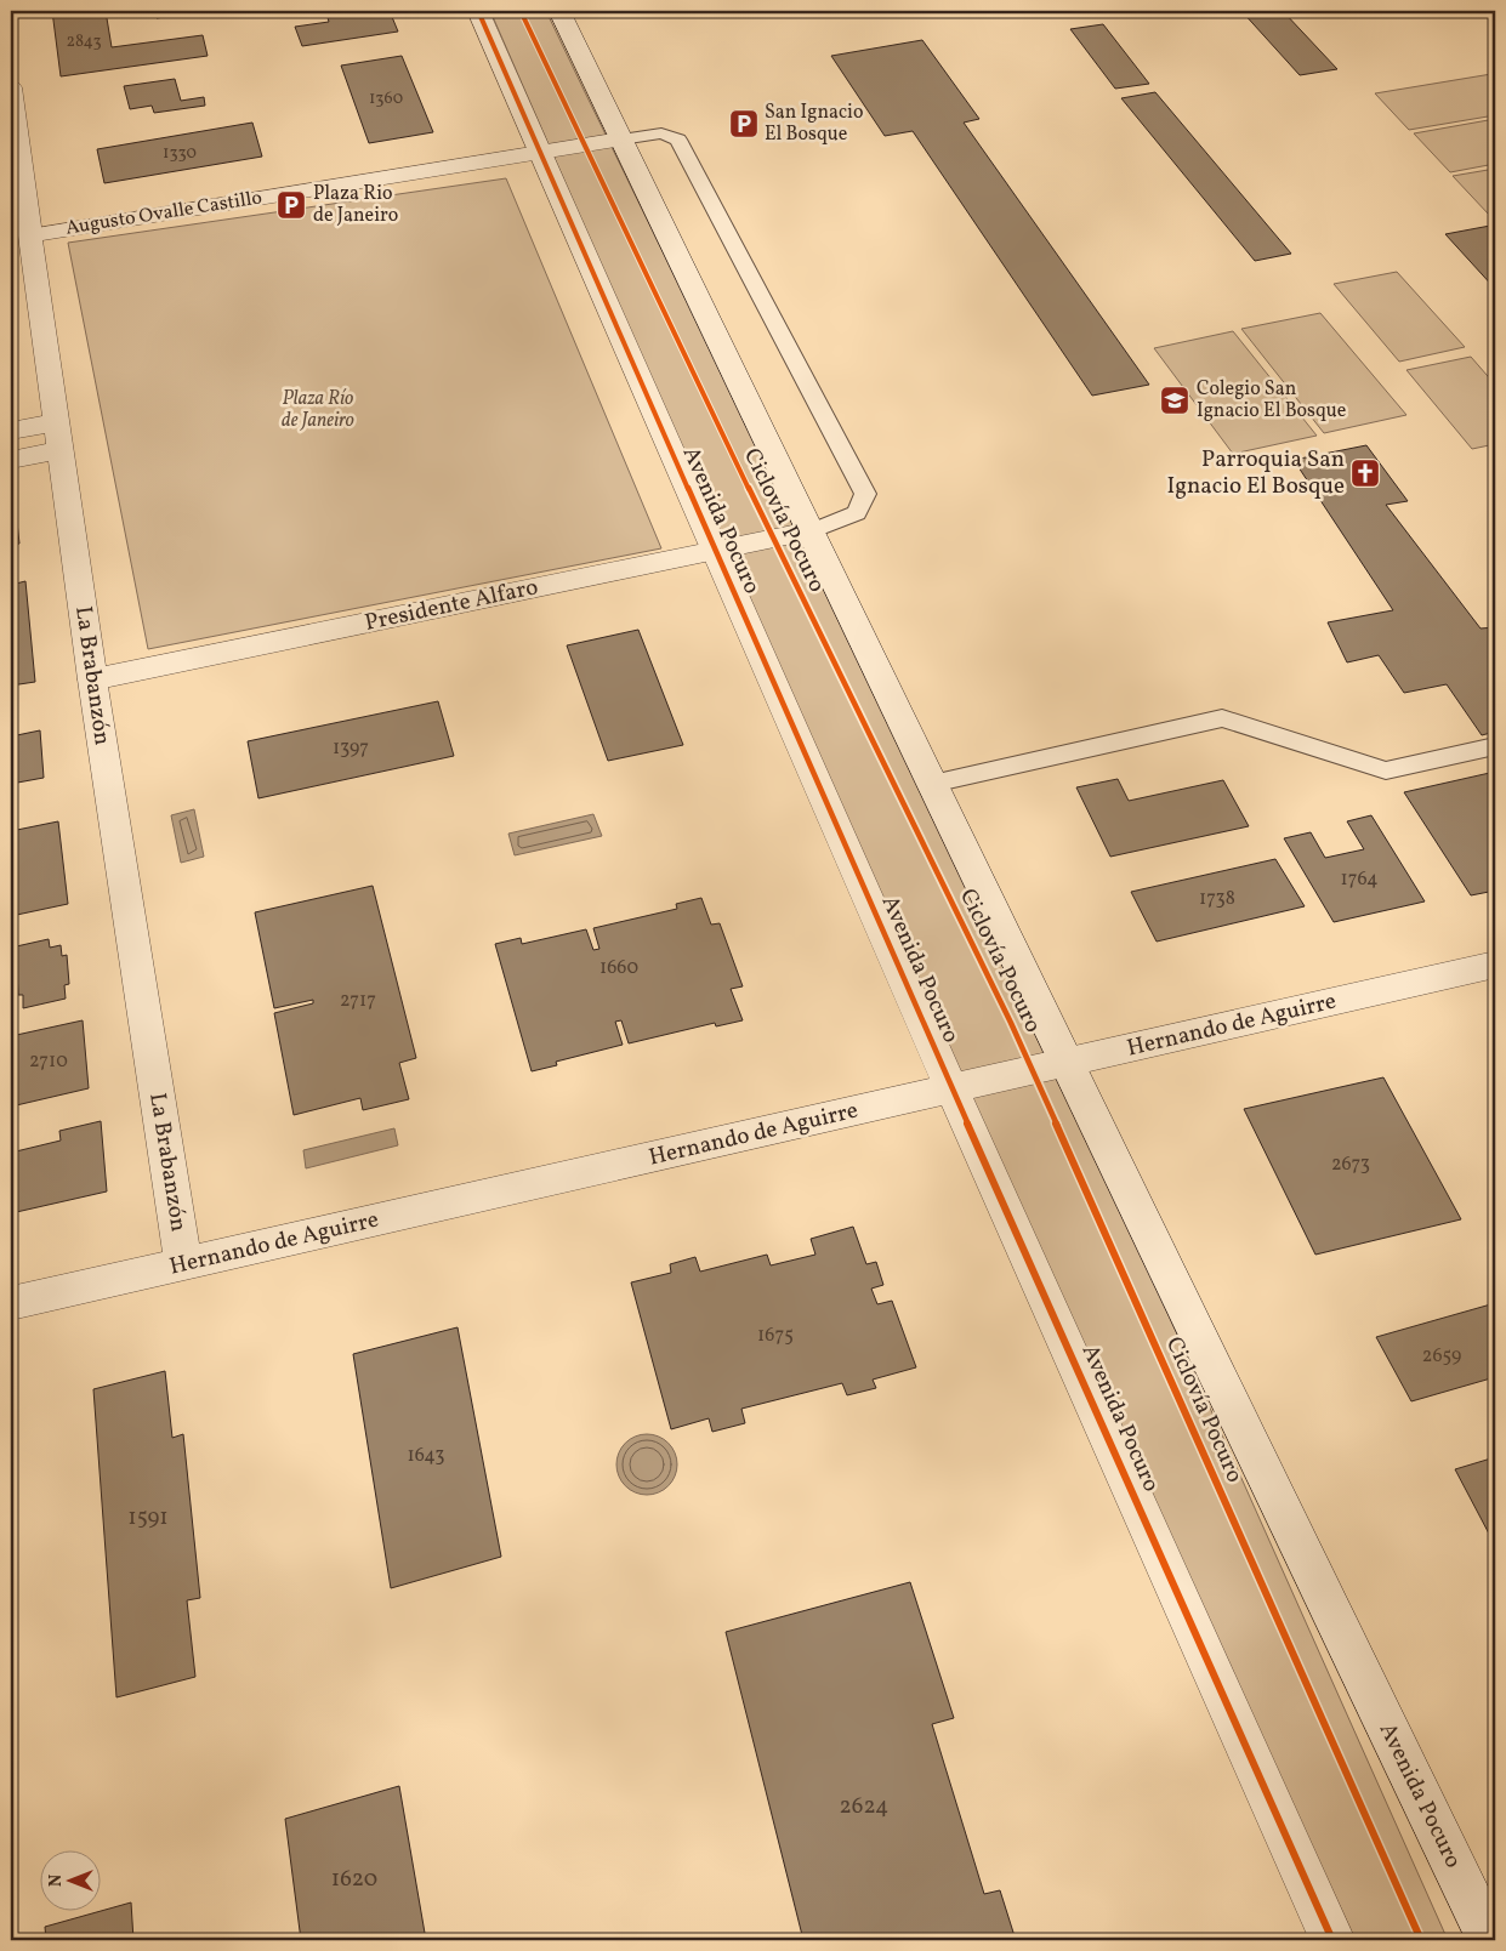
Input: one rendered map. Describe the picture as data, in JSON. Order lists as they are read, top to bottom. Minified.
{"streets":{"street":["Augusto Ovalle Castillo","Avenida Pocuro","Presidente Alfaro","La Brabanzón","Hernando de Aguirre"],"cycle path":["Ciclovía Pocuro"]},"crossings":[["Augusto Ovalle Castillo","Avenida Pocuro"],["Augusto Ovalle Castillo","La Brabanzón"],["Avenida Pocuro","Presidente Alfaro"],["Avenida Pocuro","Hernando de Aguirre"],["Presidente Alfaro","La Brabanzón"],["La Brabanzón","Hernando de Aguirre"]],"parks":["Plaza Río de Janeiro"],"places":{"parking":["San Ignacio El Bosque","Plaza Rio de Janeiro"],"school or university":["Colegio San Ignacio El Bosque"],"church":["Parroquia San Ignacio El Bosque"]},"house_numbers":["2843","1360","1330","1397","1764","1738","1660","2717","2710","2673","1675","2659","1643","1591","2624","1620"],"north":"left"}
